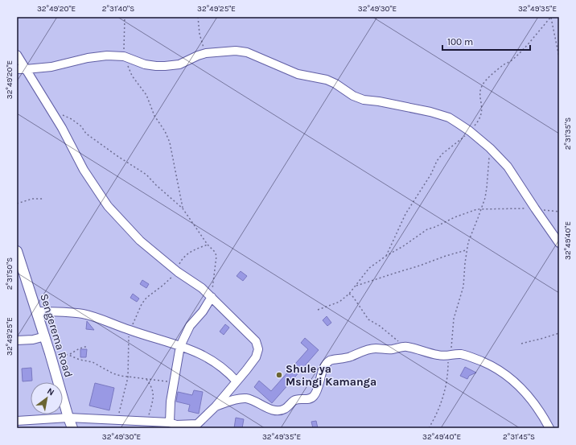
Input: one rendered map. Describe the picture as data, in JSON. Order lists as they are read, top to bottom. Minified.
{"streets":{"main road":["Sengerema Road"]},"places":["Shule ya Msingi Kamanga"],"scale_bar":"100 m","north":"top right","coordinates":["32°49'20\"E","2°31'40\"S","32°49'25\"E","32°49'30\"E","32°49'35\"E","2°31'35\"S","32°49'40\"E","2°31'50\"S","2°31'45\"S"]}
